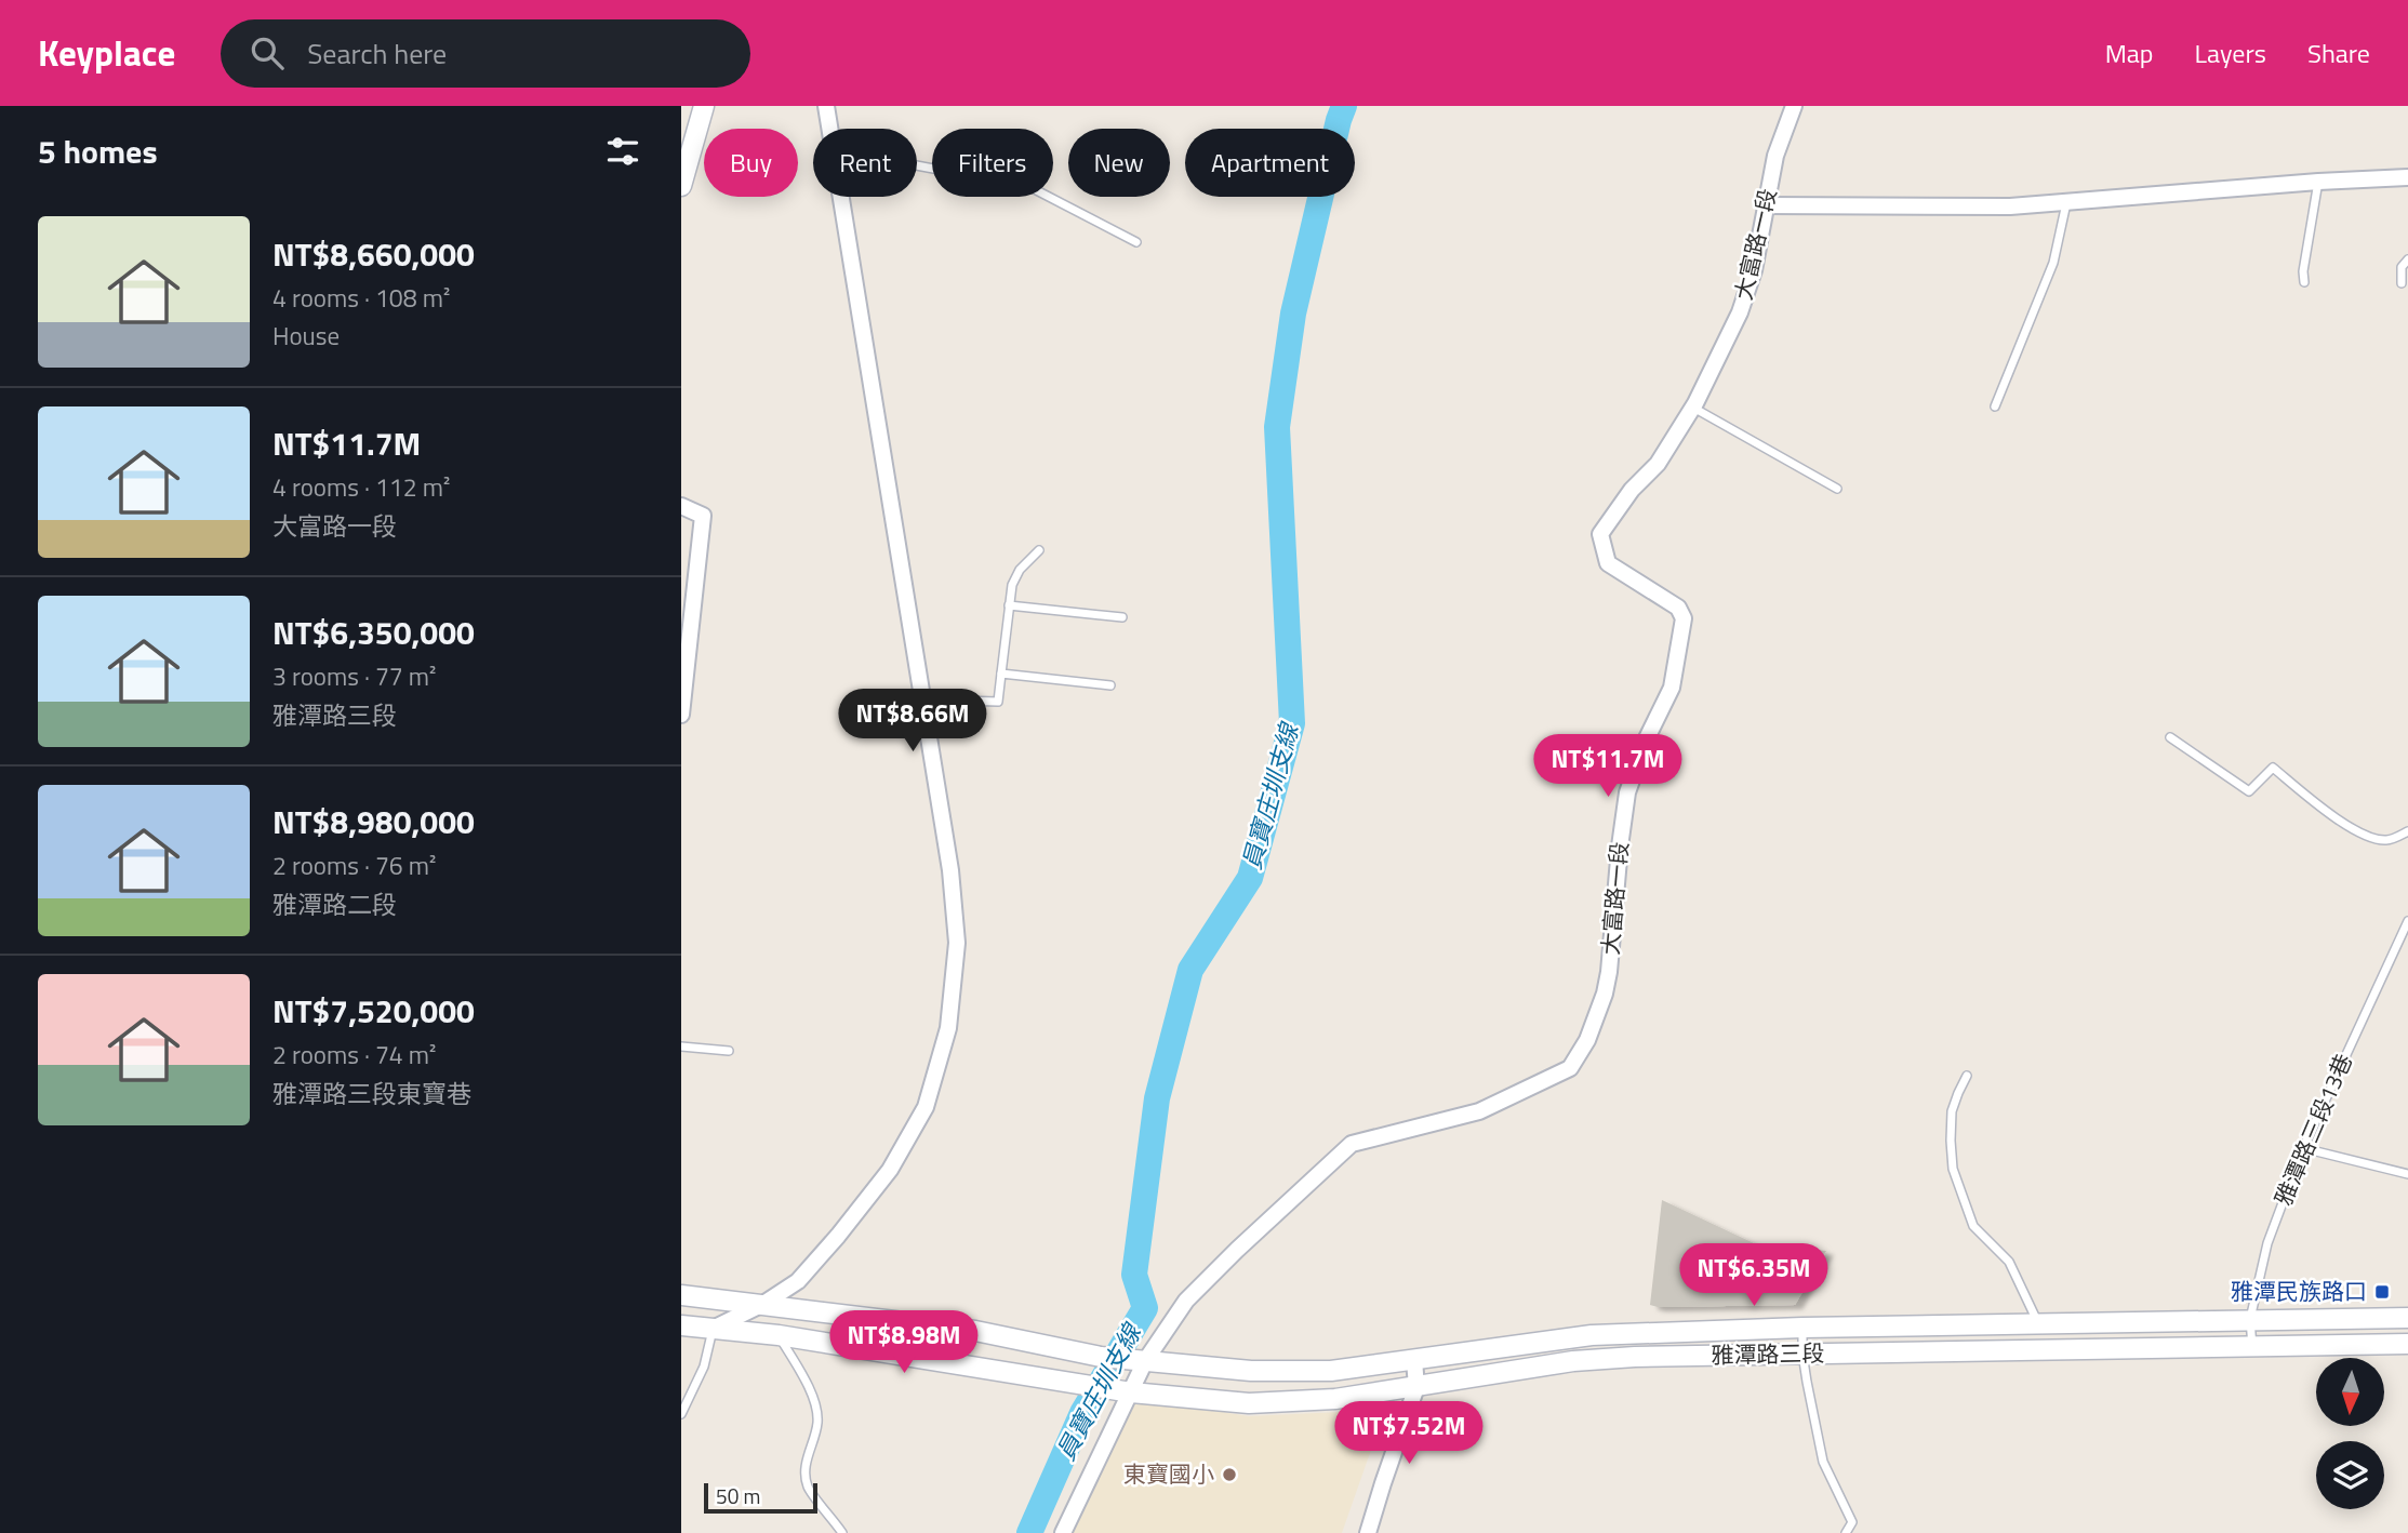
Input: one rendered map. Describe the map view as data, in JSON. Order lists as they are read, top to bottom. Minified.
{"streets":{"street":["大富路一段","雅潭路三段"],"lane":["雅潭路三段13巷"]},"crossings":[["大富路一段","雅潭路三段"],["雅潭路三段13巷","雅潭路三段"]],"water":["員寶庄圳支線"],"places":{"transit":["雅潭民族路口"],"other":["東寶國小"]},"scale_bar":"50 m","north":"bottom","page":{"header":"Keyplace","search":"Search here","nav":["Map","Layers","Share"],"heading":"5 homes","chip":["Buy","Rent","Filters","New","Apartment"],"list":[{"name":"NT$8,660,000","note":"4 rooms · 108 m² · House"},{"name":"NT$11.7M","note":"4 rooms · 112 m² · 大富路一段"},{"name":"NT$6,350,000","note":"3 rooms · 77 m² · 雅潭路三段"},{"name":"NT$8,980,000","note":"2 rooms · 76 m² · 雅潭路二段"},{"name":"NT$7,520,000","note":"2 rooms · 74 m² · 雅潭路三段東寶巷"}],"price":["NT$8.66M","NT$11.7M","NT$6.35M","NT$8.98M","NT$7.52M"],"scale":"50 m"}}
